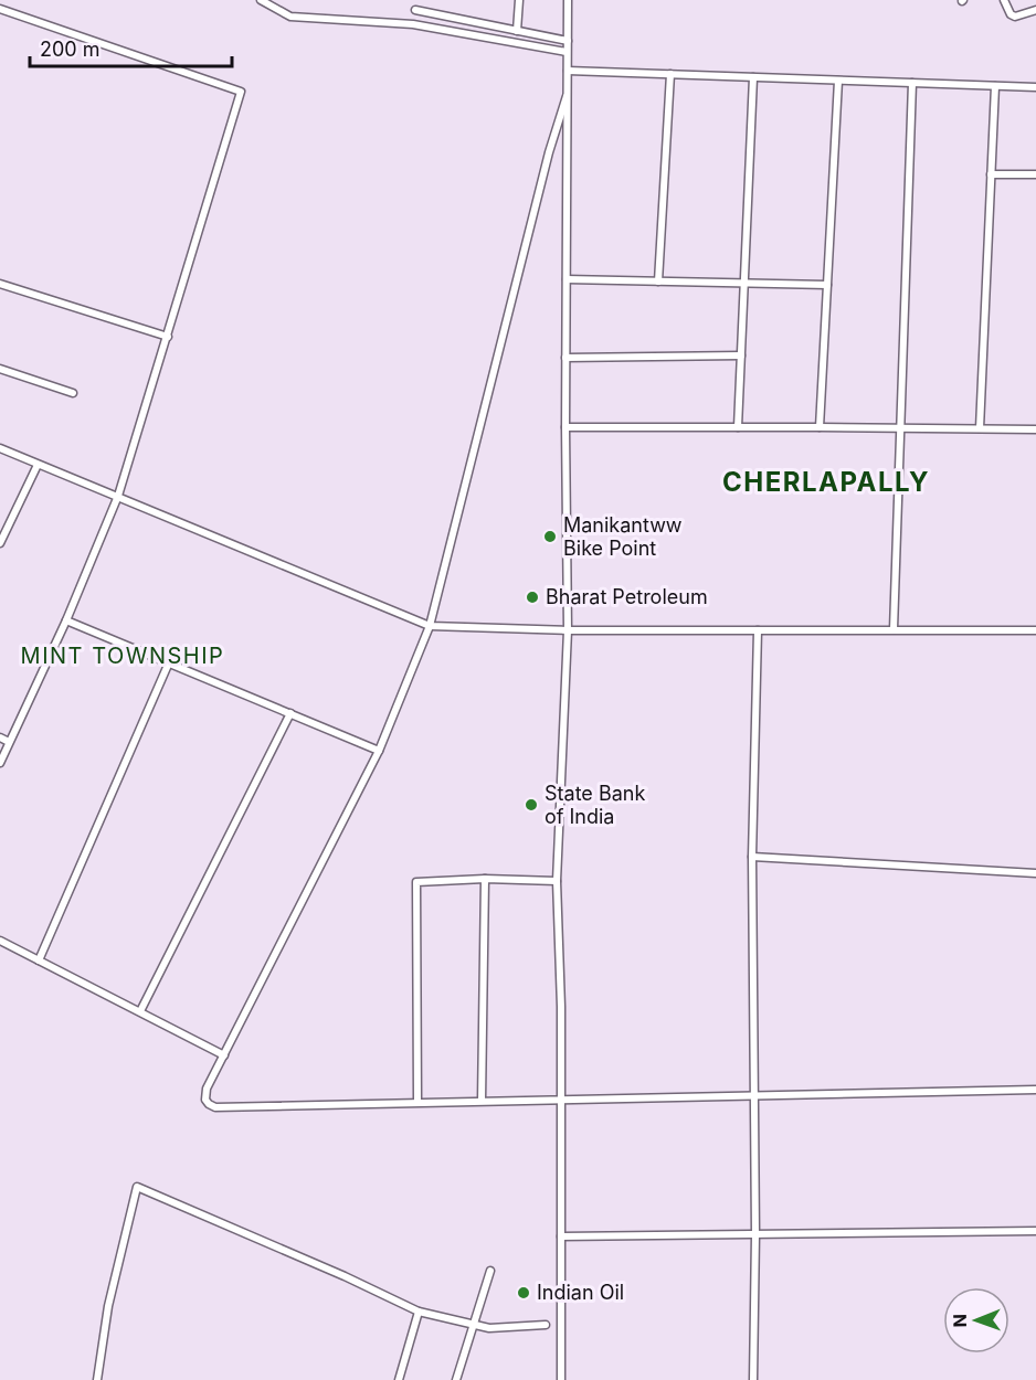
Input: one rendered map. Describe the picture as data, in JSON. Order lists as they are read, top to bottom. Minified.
{"districts":["CHERLAPALLY","MINT TOWNSHIP"],"places":["Manikantww Bike Point","Bharat Petroleum","State Bank of India","Indian Oil"],"scale_bar":"200 m","north":"left"}
